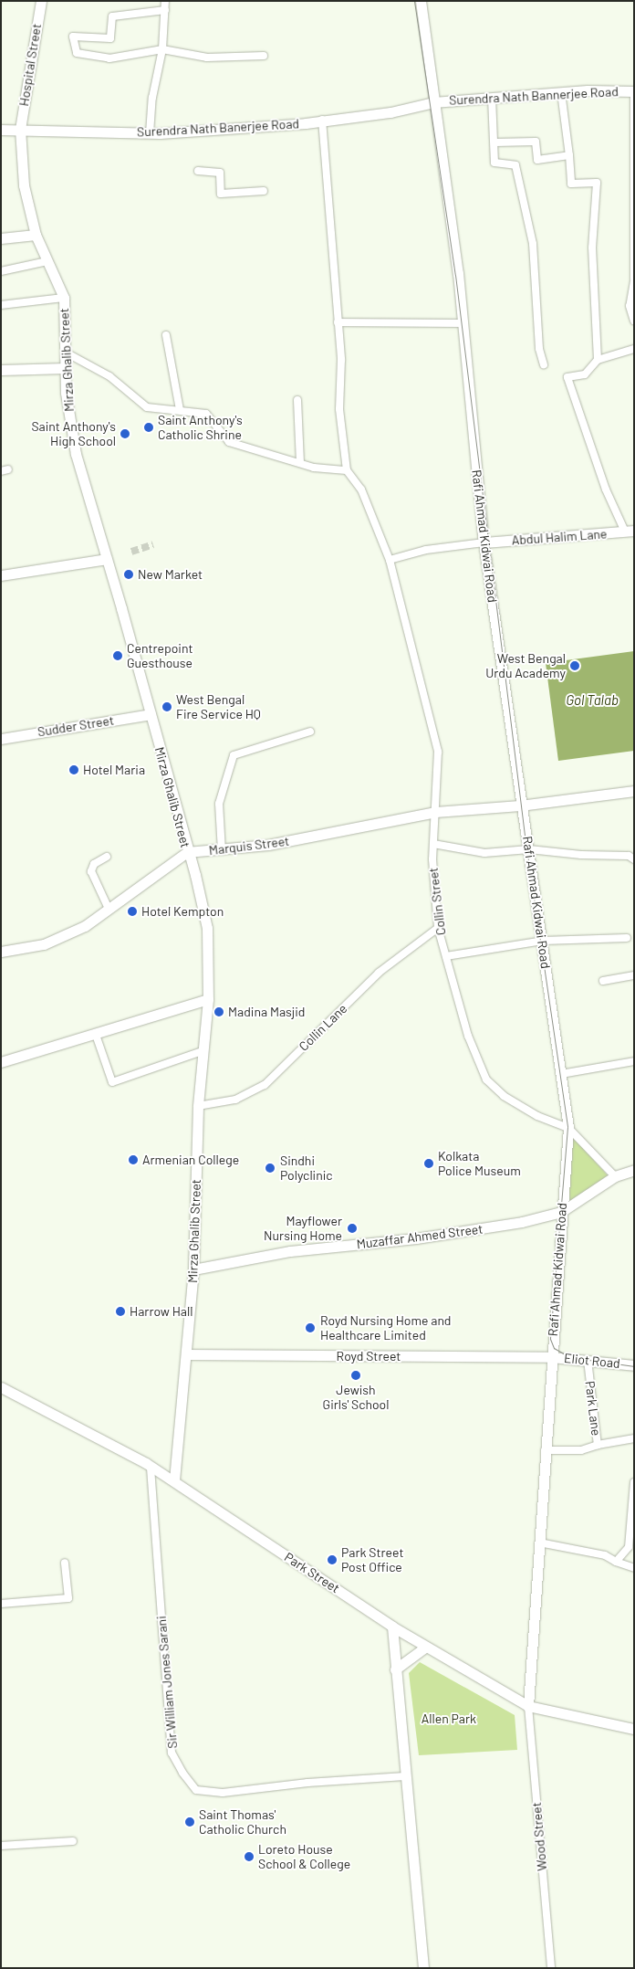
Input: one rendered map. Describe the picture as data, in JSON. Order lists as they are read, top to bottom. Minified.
{"streets":{"main road":["Hospital Street","Surendra Nath Bannerjee Road","Surendra Nath Banerjee Road","Mirza Ghalib Street","Rafi Ahmad Kidwai Road","Abdul Halim Lane","Sudder Street","Marquis Street","Muzaffar Ahmed Street","Royd Street","Eliot Road","Park Street"],"street":["Collin Street","Collin Lane","Park Lane","Sir William Jones Sarani","Wood Street"]},"crossings":[["Hospital Street","Surendra Nath Banerjee Road"],["Hospital Street","Mirza Ghalib Street"],["Surendra Nath Bannerjee Road","Surendra Nath Banerjee Road"],["Surendra Nath Bannerjee Road","Rafi Ahmad Kidwai Road"],["Surendra Nath Banerjee Road","Mirza Ghalib Street"],["Surendra Nath Banerjee Road","Rafi Ahmad Kidwai Road"],["Mirza Ghalib Street","Sudder Street"],["Mirza Ghalib Street","Marquis Street"],["Mirza Ghalib Street","Collin Lane"],["Mirza Ghalib Street","Muzaffar Ahmed Street"],["Mirza Ghalib Street","Royd Street"],["Mirza Ghalib Street","Park Street"],["Rafi Ahmad Kidwai Road","Abdul Halim Lane"],["Rafi Ahmad Kidwai Road","Marquis Street"],["Rafi Ahmad Kidwai Road","Collin Street"],["Rafi Ahmad Kidwai Road","Muzaffar Ahmed Street"],["Rafi Ahmad Kidwai Road","Royd Street"],["Rafi Ahmad Kidwai Road","Eliot Road"],["Rafi Ahmad Kidwai Road","Park Street"],["Rafi Ahmad Kidwai Road","Wood Street"],["Marquis Street","Collin Street"],["Collin Street","Collin Lane"],["Collin Street","Muzaffar Ahmed Street"],["Royd Street","Eliot Road"],["Eliot Road","Park Lane"],["Park Street","Sir William Jones Sarani"],["Park Street","Wood Street"]],"water":["Gol Talab"],"parks":["Allen Park"],"places":["Saint Anthony's Catholic Shrine","Saint Anthony's High School","New Market","Centrepoint Guesthouse","West Bengal Urdu Academy","West Bengal Fire Service HQ","Hotel Maria","Hotel Kempton","Madina Masjid","Armenian College","Kolkata Police Museum","Sindhi Polyclinic","Mayflower Nursing Home","Harrow Hall","Royd Nursing Home and Healthcare Limited","Jewish Girls' School","Park Street Post Office","Saint Thomas' Catholic Church","Loreto House School & College"]}
